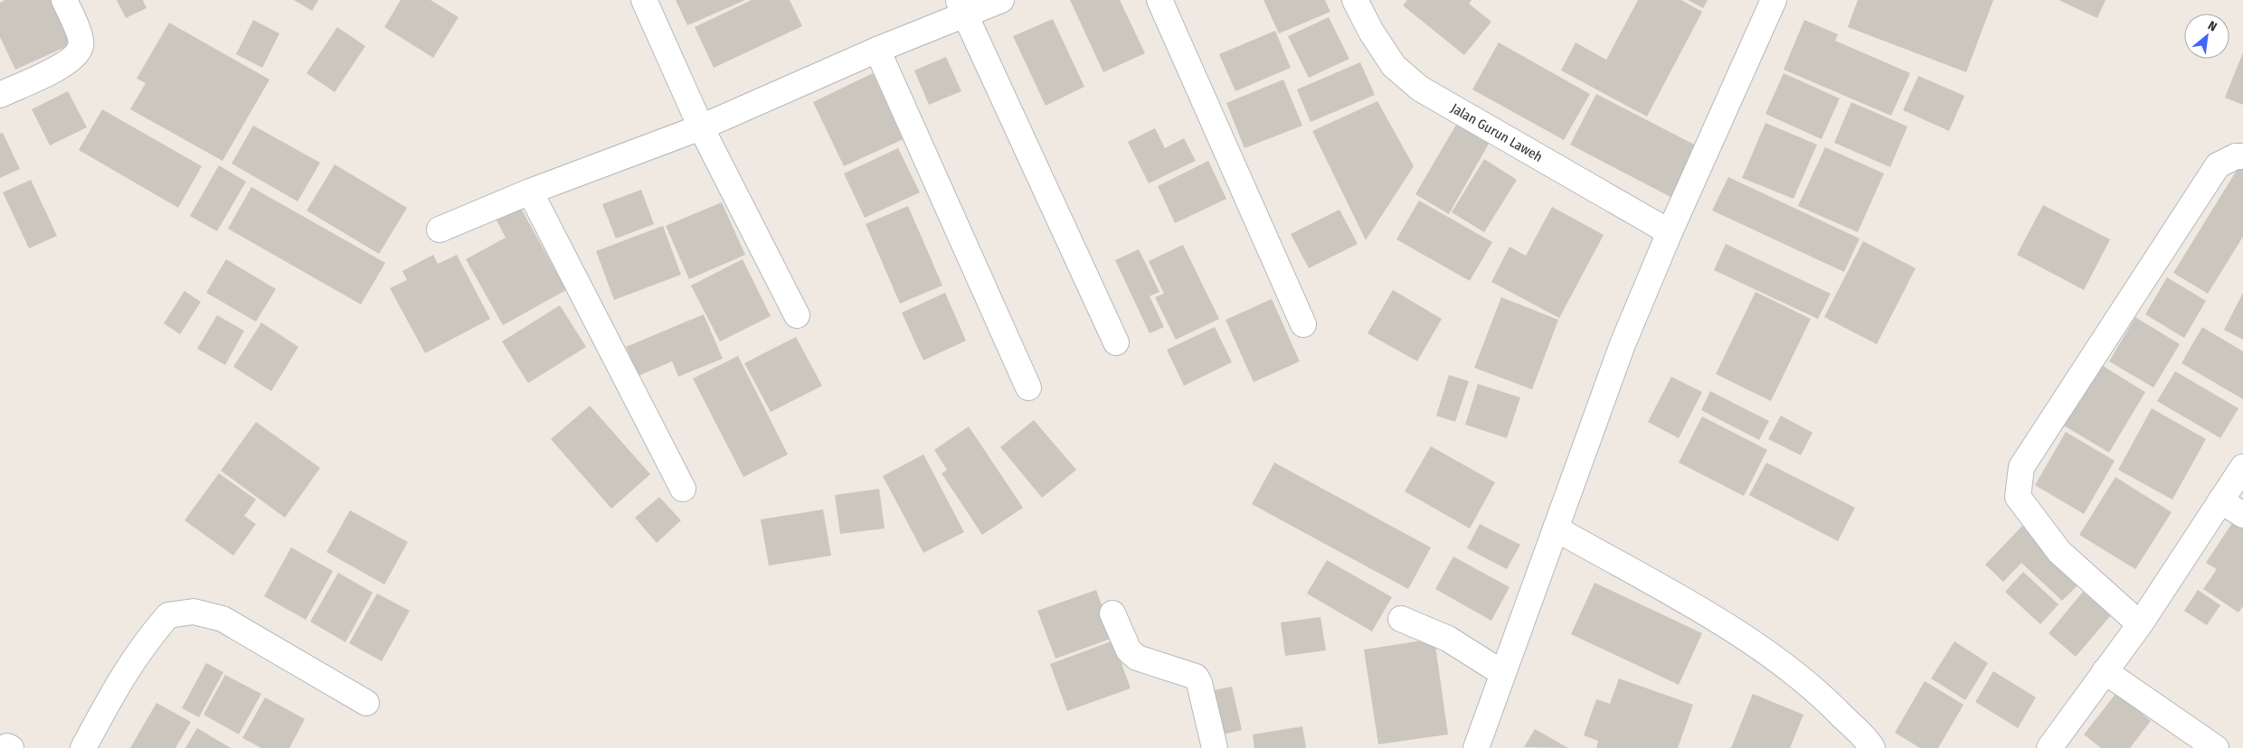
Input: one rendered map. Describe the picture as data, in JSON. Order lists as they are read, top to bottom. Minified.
{"streets":{"street":["Jalan Gurun Laweh"]},"north":"top right"}
